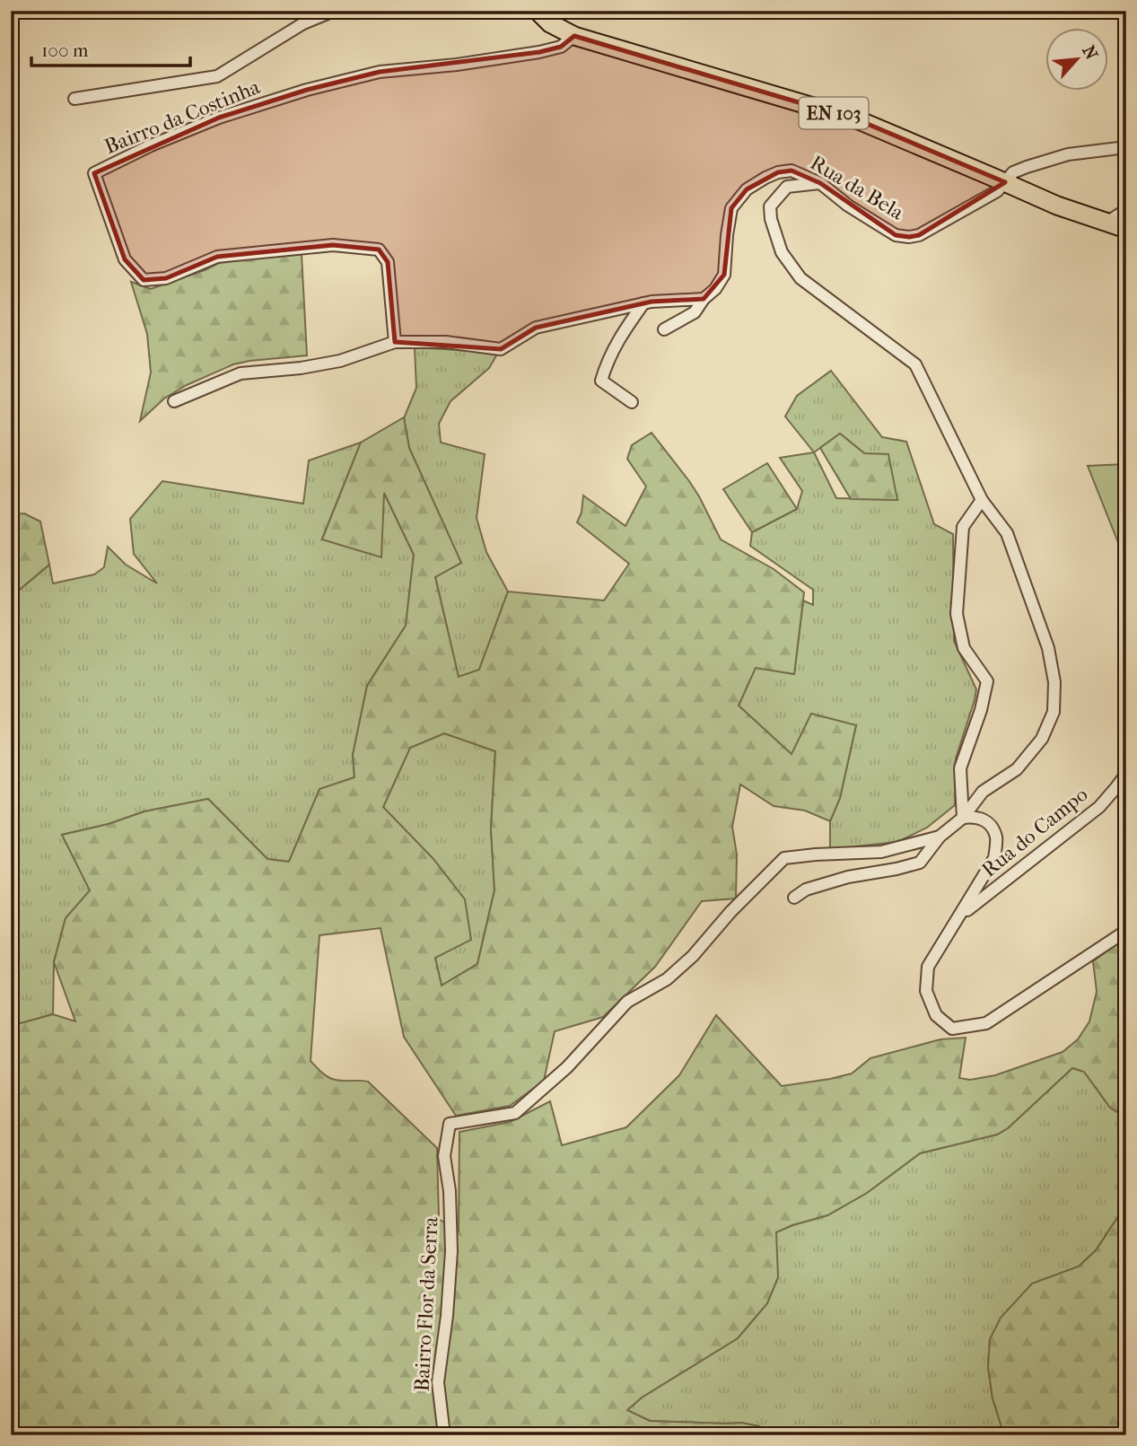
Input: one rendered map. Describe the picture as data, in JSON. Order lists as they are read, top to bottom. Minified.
{"streets":{"main road":["EN 103"],"street":["Bairro da Costinha","Rua da Bela","Rua do Campo","Bairro Flor da Serra"]},"crossings":[["EN 103","Bairro da Costinha"],["EN 103","Rua da Bela"],["Rua da Bela","Bairro Flor da Serra"]],"scale_bar":"100 m","north":"top right"}
